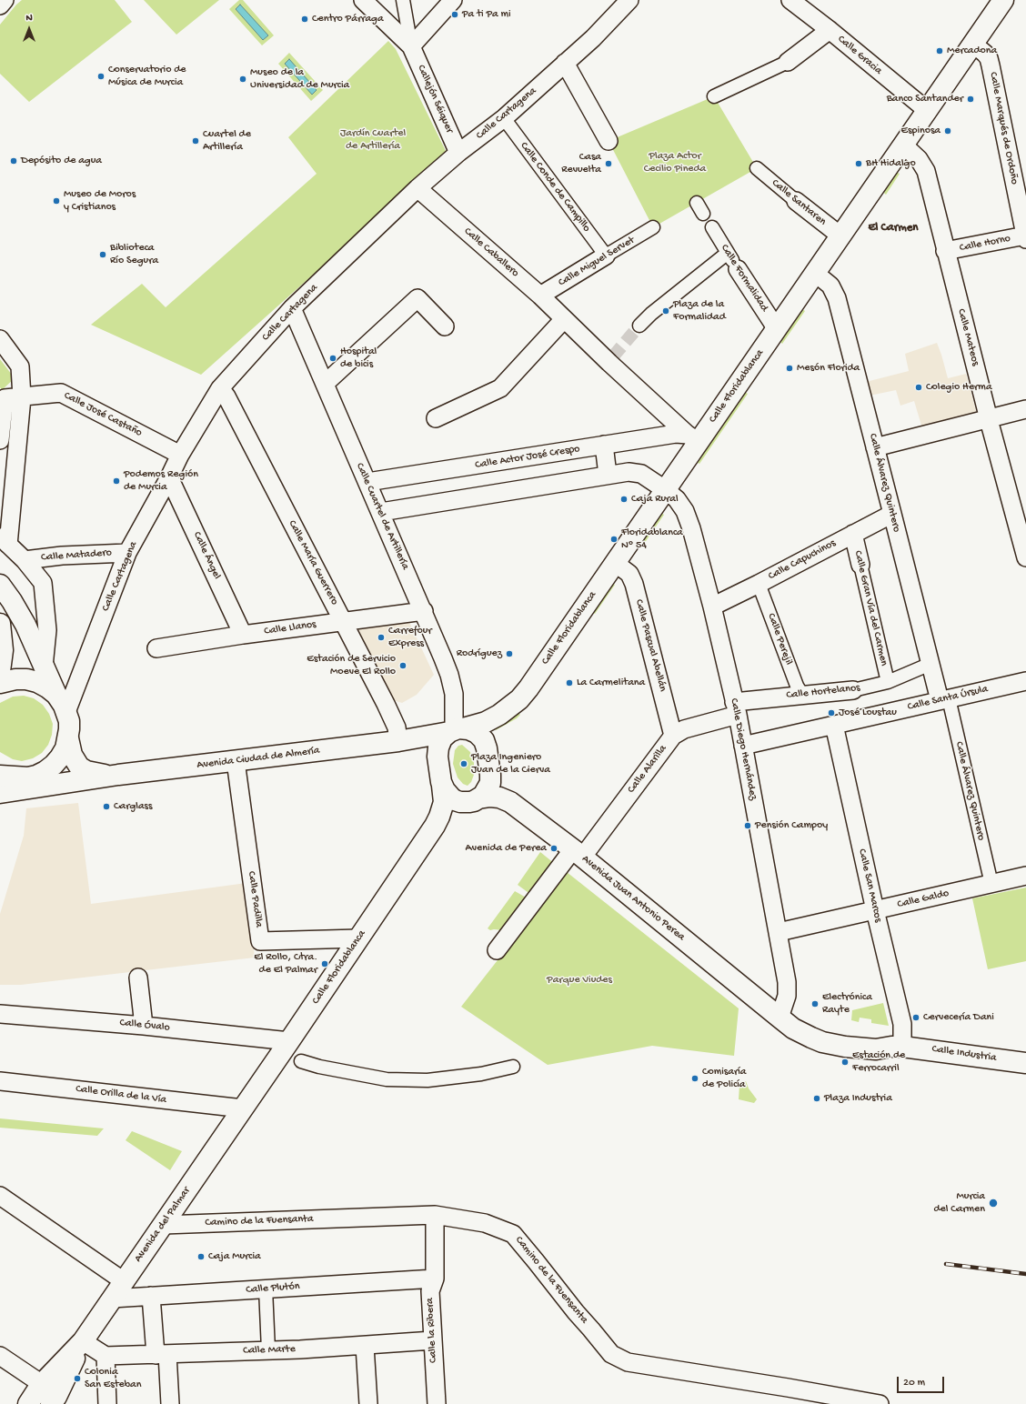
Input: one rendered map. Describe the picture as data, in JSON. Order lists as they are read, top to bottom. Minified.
{"streets":{"main road":["Calle Floridablanca","Avenida Ciudad de Almería","Avenida Juan Antonio Perea","Calle Industria","Avenida del Palmar"],"street":["Calle Gracia","Callejón Séiquer","Calle Cartagena","Calle Marqués de Ordoño","Calle Conde de Campillo","Calle Santaren","Calle Horno","Calle Caballero","Calle Miguel Servet","Calle Formalidad","Calle Mateos","Calle José Castaño","Calle Actor José Crespo","Calle Álvarez Quintero","Calle Cuartel de Artillería","Calle Matadero","Calle Ángel","Calle Capuchinos","Calle María Guerrero","Calle Gran Vía del Carmen","Calle Llanos","Calle Perejil","Calle Pascual Abellán","Calle Hortelanos","Calle Santa Úrsula","Calle Diego Hernández","Calle Alarilla","Calle San Marcos","Calle Padilla","Calle Galdo","Calle Óvalo","Calle Orilla de la Vía","Camino de la Fuensanta","Calle Plutón","Calle la Ribera","Calle Marte"]},"crossings":[["Calle Gracia","Calle Floridablanca"],["Callejón Séiquer","Calle Cartagena"],["Calle Cartagena","Calle Conde de Campillo"],["Calle Cartagena","Calle Caballero"],["Calle Cartagena","Calle José Castaño"],["Calle Cartagena","Calle Cuartel de Artillería"],["Calle Cartagena","Calle Matadero"],["Calle Cartagena","Calle Ángel"],["Calle Cartagena","Calle María Guerrero"],["Calle Cartagena","Avenida Ciudad de Almería"],["Calle Marqués de Ordoño","Calle Horno"],["Calle Marqués de Ordoño","Calle Floridablanca"],["Calle Conde de Campillo","Calle Miguel Servet"],["Calle Santaren","Calle Floridablanca"],["Calle Horno","Calle Mateos"],["Calle Caballero","Calle Miguel Servet"],["Calle Caballero","Calle Floridablanca"],["Calle Caballero","Calle Actor José Crespo"],["Calle Formalidad","Calle Floridablanca"],["Calle Mateos","Calle Floridablanca"],["Calle Floridablanca","Calle Actor José Crespo"],["Calle Floridablanca","Calle Álvarez Quintero"],["Calle Floridablanca","Calle Cuartel de Artillería"],["Calle Floridablanca","Calle Pascual Abellán"],["Calle Floridablanca","Calle Diego Hernández"],["Calle Floridablanca","Avenida Ciudad de Almería"],["Calle Floridablanca","Avenida Juan Antonio Perea"],["Calle Floridablanca","Calle Padilla"],["Calle Floridablanca","Calle Óvalo"],["Calle Floridablanca","Calle Orilla de la Vía"],["Calle Floridablanca","Avenida del Palmar"],["Calle Actor José Crespo","Calle Cuartel de Artillería"],["Calle Álvarez Quintero","Calle Capuchinos"],["Calle Álvarez Quintero","Calle Hortelanos"],["Calle Álvarez Quintero","Calle Santa Úrsula"],["Calle Álvarez Quintero","Calle Galdo"],["Calle Cuartel de Artillería","Calle Llanos"],["Calle Cuartel de Artillería","Avenida Ciudad de Almería"],["Calle Cuartel de Artillería","Avenida Juan Antonio Perea"],["Calle Ángel","Calle Llanos"],["Calle Capuchinos","Calle Gran Vía del Carmen"],["Calle Capuchinos","Calle Perejil"],["Calle Capuchinos","Calle Diego Hernández"],["Calle María Guerrero","Calle Llanos"],["Calle María Guerrero","Avenida Ciudad de Almería"],["Calle Gran Vía del Carmen","Calle Hortelanos"],["Calle Perejil","Calle Hortelanos"],["Calle Pascual Abellán","Calle Alarilla"],["Calle Hortelanos","Calle Diego Hernández"],["Calle Hortelanos","Calle Alarilla"],["Calle Santa Úrsula","Calle Diego Hernández"],["Calle Santa Úrsula","Calle San Marcos"],["Calle Diego Hernández","Calle Alarilla"],["Calle Diego Hernández","Avenida Juan Antonio Perea"],["Calle Diego Hernández","Calle Galdo"],["Avenida Ciudad de Almería","Avenida Juan Antonio Perea"],["Avenida Ciudad de Almería","Calle Padilla"],["Calle Alarilla","Avenida Juan Antonio Perea"],["Calle San Marcos","Calle Galdo"],["Calle San Marcos","Calle Industria"],["Calle Orilla de la Vía","Avenida del Palmar"],["Camino de la Fuensanta","Avenida del Palmar"],["Camino de la Fuensanta","Calle la Ribera"],["Avenida del Palmar","Calle Plutón"],["Calle Plutón","Calle la Ribera"],["Calle la Ribera","Calle Marte"]],"districts":["El Carmen"],"parks":["Jardín Cuartel de Artillería","Plaza Actor Cecilio Pineda","Parque Viudes"],"places":["Pa ti Pa mi","Centro Párraga","Mercadona","Conservatorio de Música de Murcia","Museo de la Universidad de Murcia","Banco Santander","Espinosa","Cuartel de Artillería","Depósito de agua","Casa Revuelta","BH Hidalgo","Museo de Moros y Cristianos","Biblioteca Río Segura","Plaza de la Formalidad","Hospital de bicis","Mesón Florida","Colegio Herma","Podemos Región de Murcia","Caja Rural","Floridablanca Nº 54","Carrefour Express","Rodríguez","Estación de Servicio Moeve El Rollo","La Carmelitana","José Loustau","Plaza Ingeniero Juan de la Cierva","Carglass","Pensión Campoy","Avenida de Perea","El Rollo, Ctra. de El Palmar","Electrónica Rayte","Cervecería Dani","Estación de Ferrocarril","Comisaría de Policía","Plaza Industria","Murcia del Carmen","Caja Murcia","Colonia San Esteban"],"scale_bar":"20 m","north":"top"}
